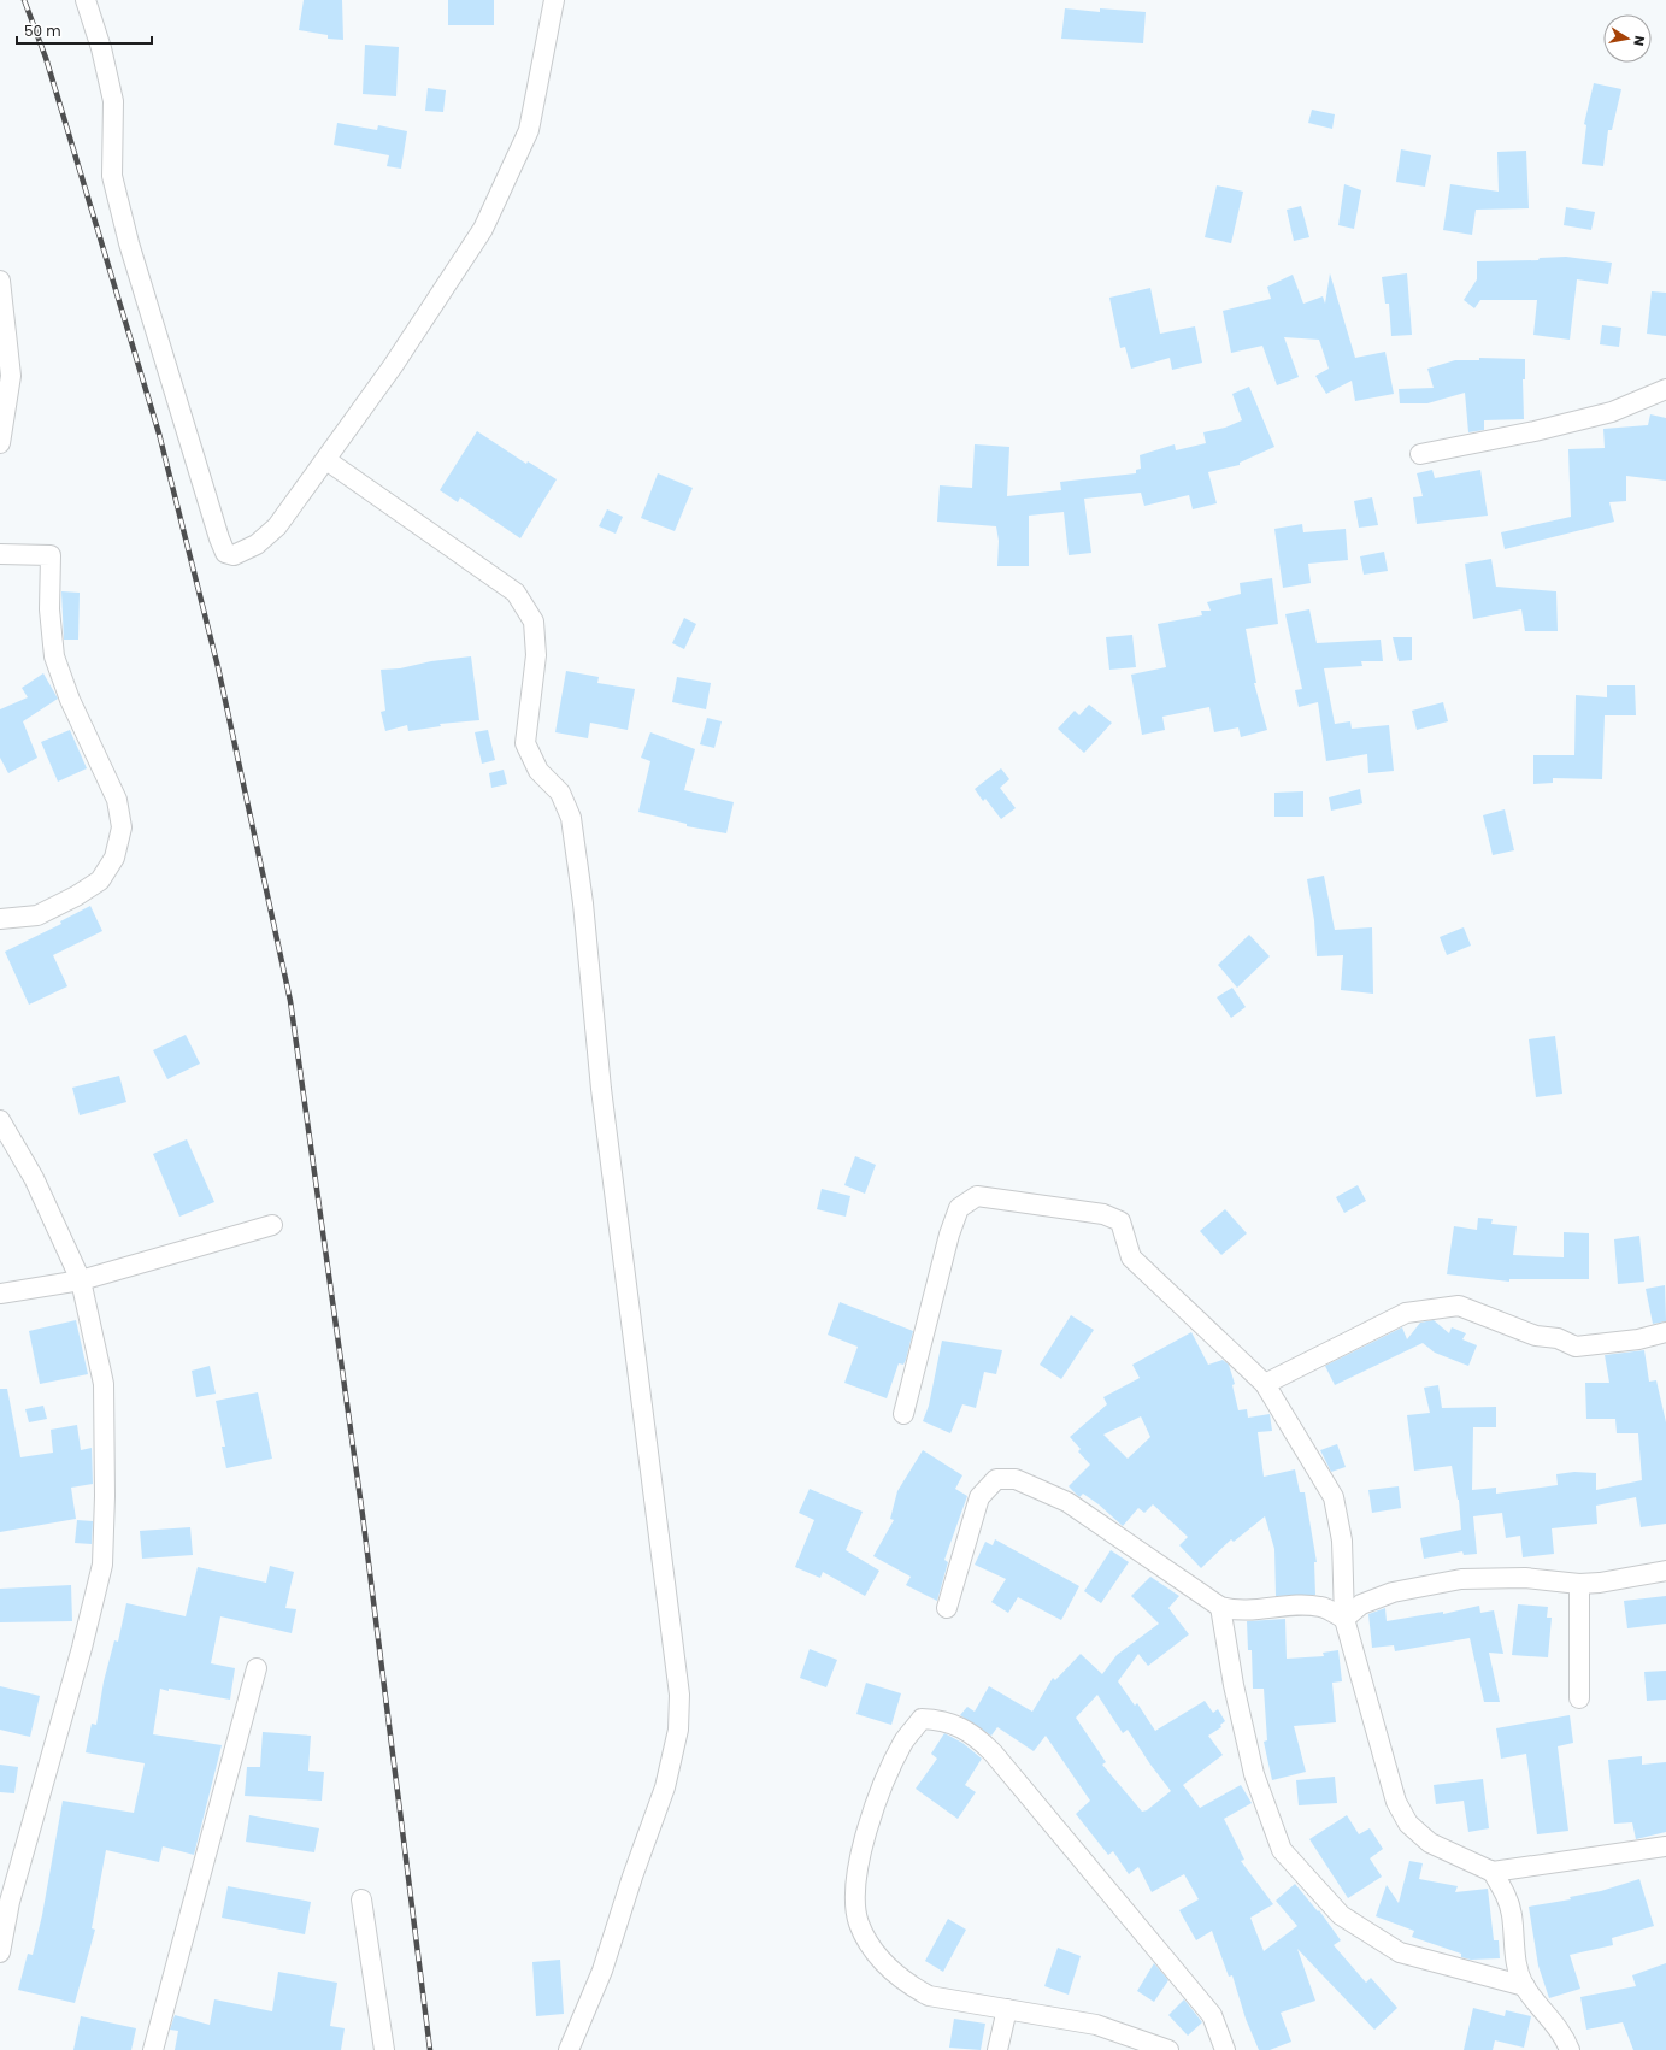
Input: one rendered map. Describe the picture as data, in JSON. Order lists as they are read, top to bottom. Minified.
{"scale_bar":"50 m","north":"right"}
